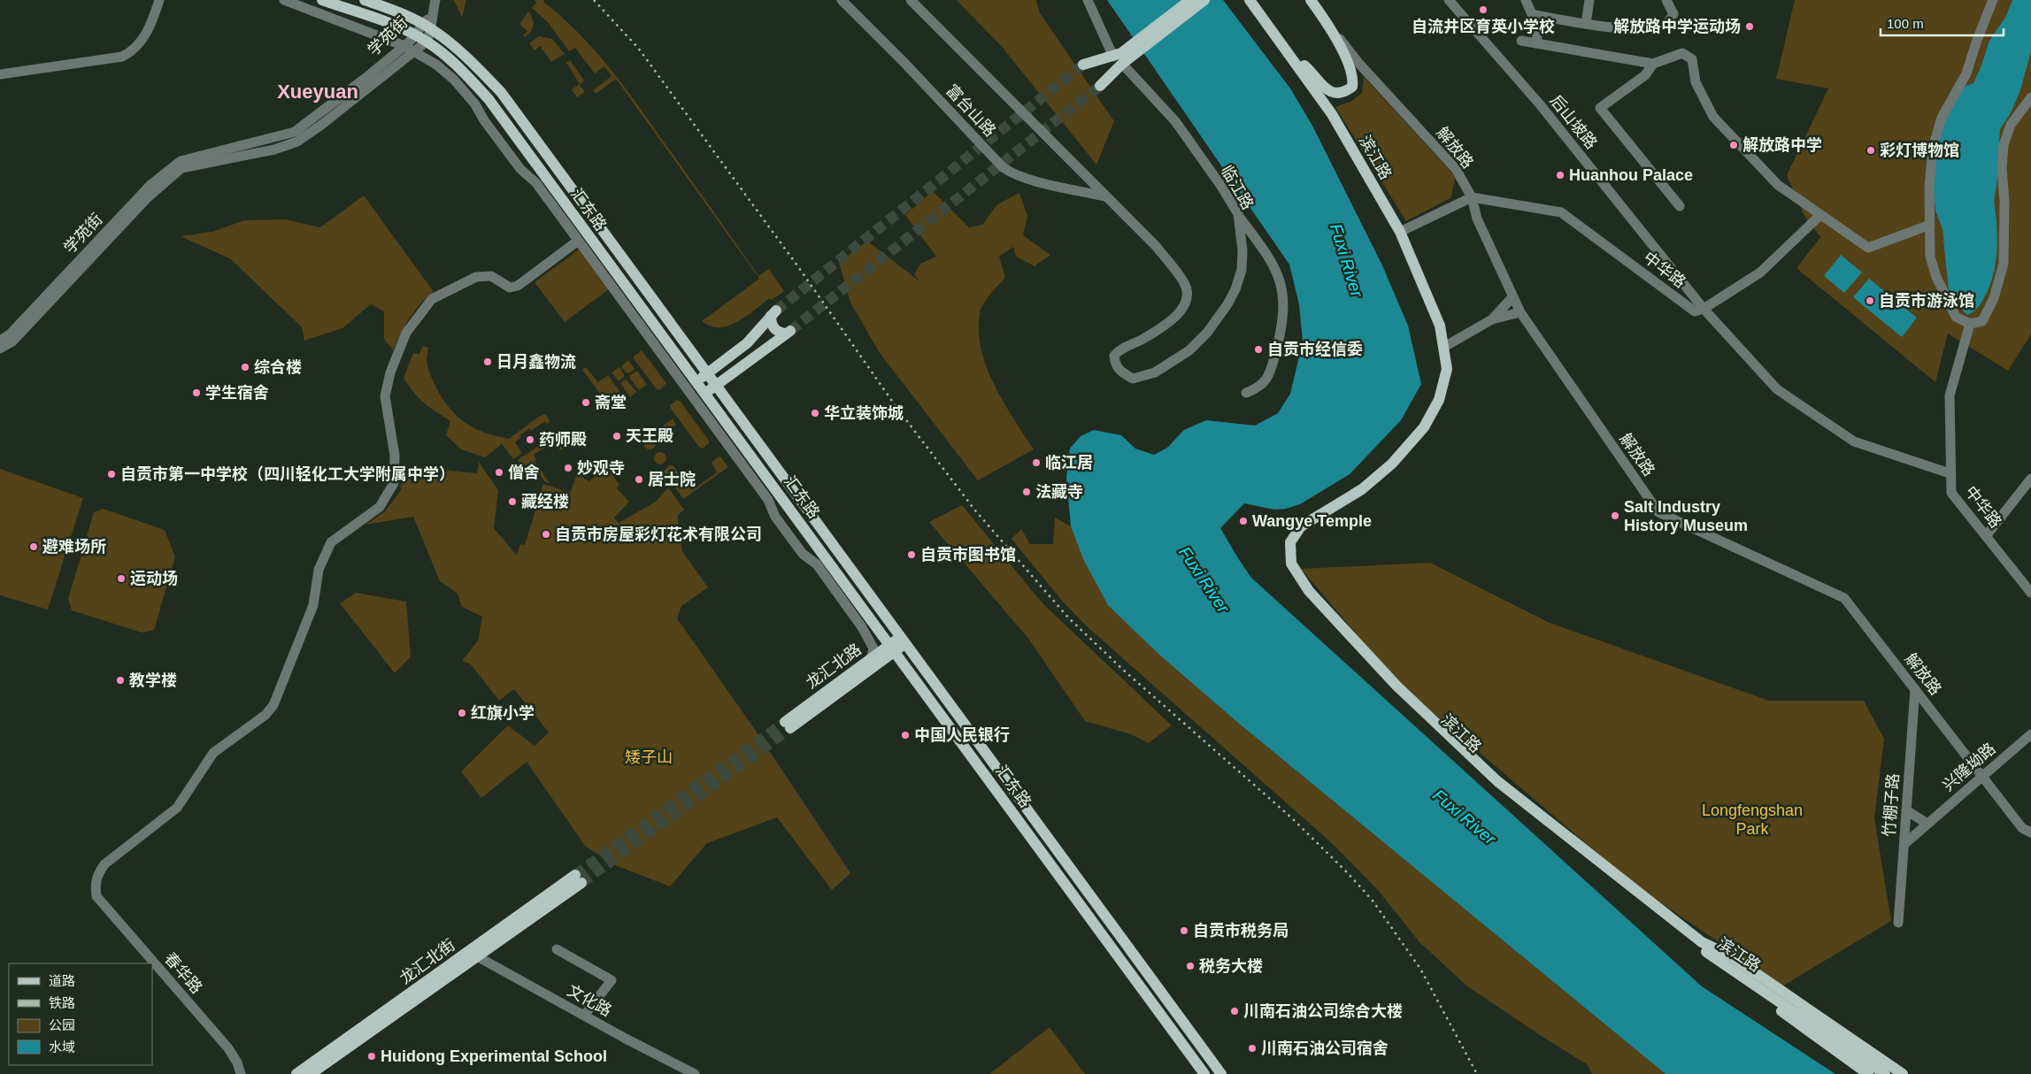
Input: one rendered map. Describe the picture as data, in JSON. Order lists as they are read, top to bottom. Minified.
{"streets":{"main road":["解放路","滨江路","汇东路","龙汇北路","龙汇北街"],"street":["学苑街","富台山路","后山坡路","临江路","中华路","兴隆坳路","竹棚子路","春华路","文化路"]},"crossings":[["学苑街","汇东路"],["富台山路","临江路"],["后山坡路","中华路"],["解放路","中华路"],["解放路","兴隆坳路"],["解放路","竹棚子路"],["汇东路","龙汇北路"],["兴隆坳路","竹棚子路"],["龙汇北街","文化路"]],"districts":["Xueyuan"],"water":["Fuxi River"],"parks":["矮子山","Longfengshan Park"],"places":["自流井区育英小学校","解放路中学运动场","解放路中学","彩灯博物馆","Huanhou Palace","自贡市游泳馆","自贡市经信委","日月鑫物流","综合楼","学生宿舍","斋堂","华立装饰城","天王殿","药师殿","临江居","妙观寺","僧舍","自贡市第一中学校（四川轻化工大学附属中学）","居士院","法藏寺","藏经楼","Salt Industry History Museum","Wangye Temple","自贡市房屋彩灯花术有限公司","避难场所","自贡市图书馆","运动场","教学楼","红旗小学","中国人民银行","自贡市税务局","税务大楼","川南石油公司综合大楼","川南石油公司宿舍","Huidong Experimental School"],"legend":["道路","铁路","公园","水域"],"scale_bar":"100 m"}
